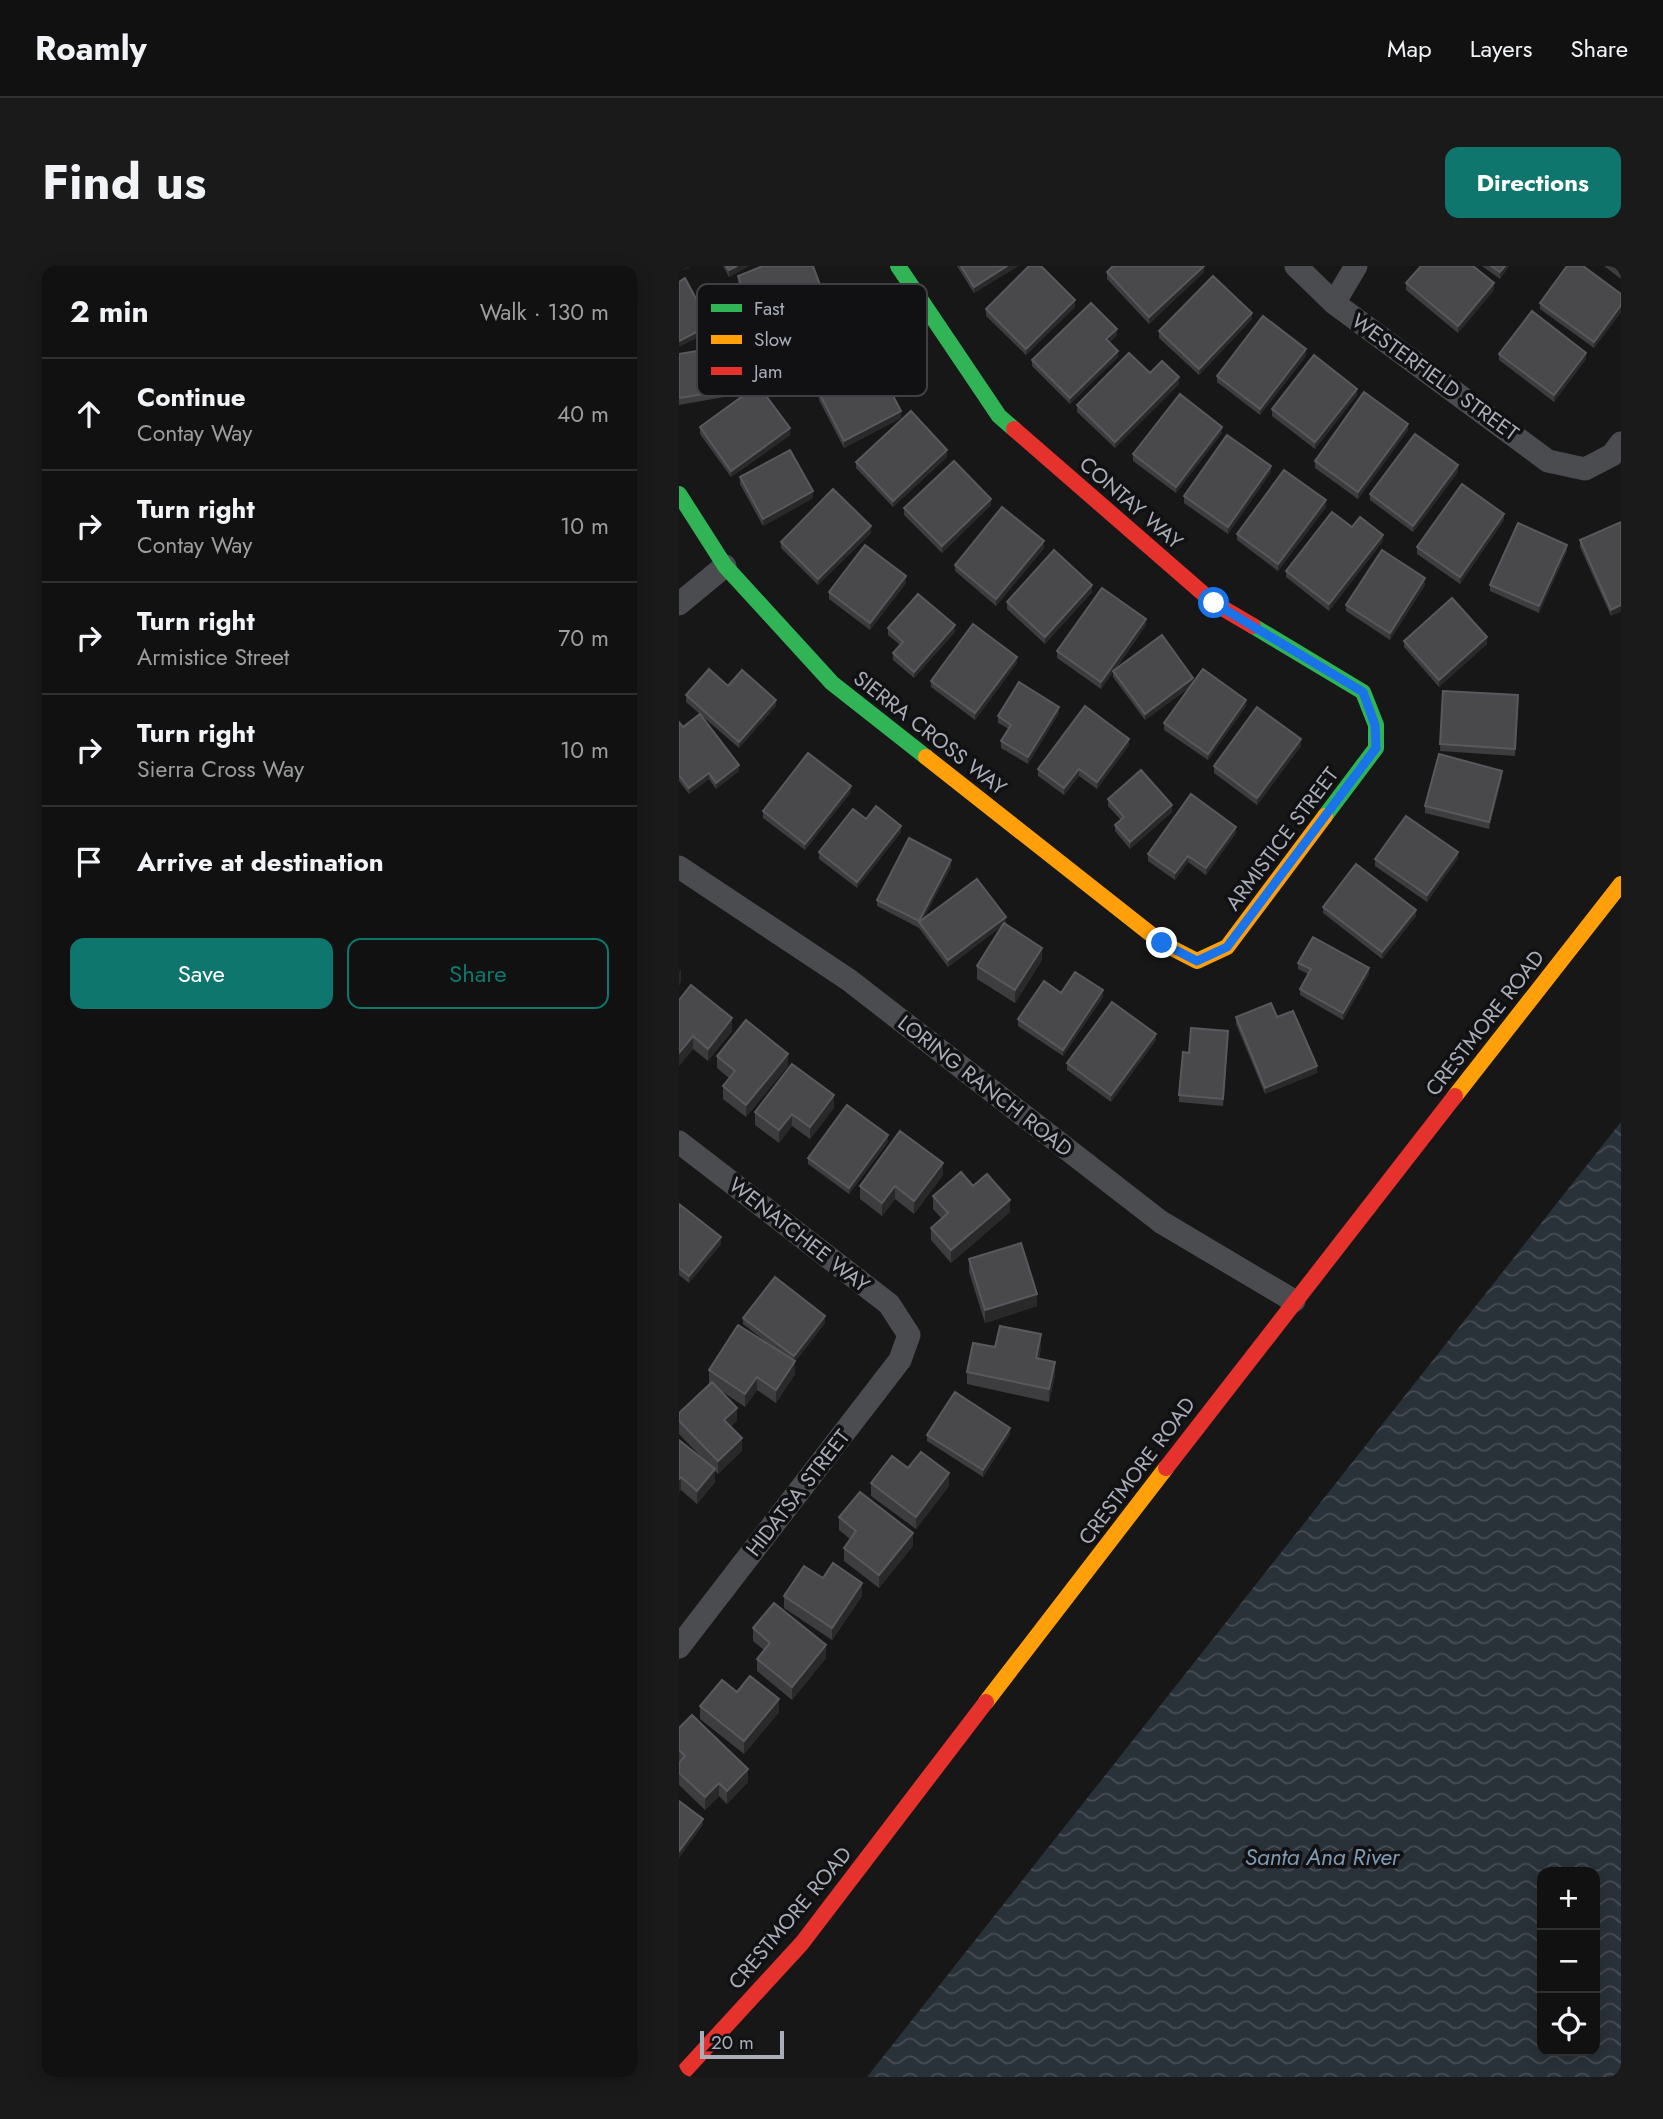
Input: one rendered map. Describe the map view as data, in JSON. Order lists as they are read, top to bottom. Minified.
{"streets":{"street":["WESTERFIELD STREET","CONTAY WAY","SIERRA CROSS WAY","ARMISTICE STREET","CRESTMORE ROAD","LORING RANCH ROAD","WENATCHEE WAY","HIDATSA STREET"]},"crossings":[["CONTAY WAY","ARMISTICE STREET"],["SIERRA CROSS WAY","ARMISTICE STREET"],["CRESTMORE ROAD","LORING RANCH ROAD"],["WENATCHEE WAY","HIDATSA STREET"]],"water":["Santa Ana River"],"legend":["Fast","Slow","Jam"],"scale_bar":"20 m","page":{"header":"Roamly","nav":["Map","Layers","Share"],"title":"Find us","buttons":["Directions",["Save","Share"]],"heading":["2 min","Walk · 130 m"],"list":[["Continue","Contay Way","40 m"],["Turn right","Contay Way","10 m"],["Turn right","Armistice Street","70 m"],["Turn right","Sierra Cross Way","10 m"],"Arrive at destination"],"map_buttons":["+","−"],"scale":"20 m"}}
